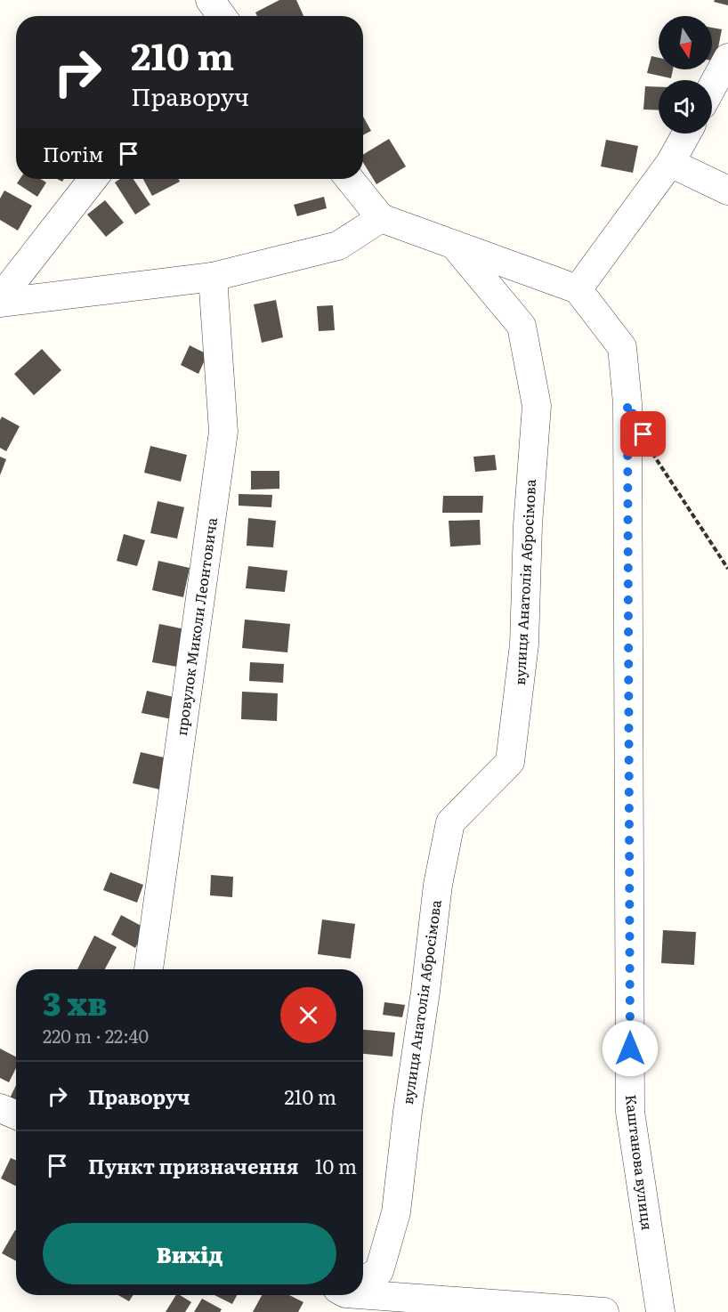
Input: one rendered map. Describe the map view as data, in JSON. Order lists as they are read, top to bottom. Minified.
{"streets":{"street":["вулиця Анатолія Абросімова","провулок Миколи Леонтовича","Каштанова вулиця"]},"north":"bottom","page":{"turn":["210 m","Праворуч"],"then":"Потім","heading":["3 хв","220 m · 22:40"],"list":[{"name":"Праворуч","value":"210 m"},{"name":"Пункт призначення","value":"10 m"}],"buttons":"Вихід"}}
